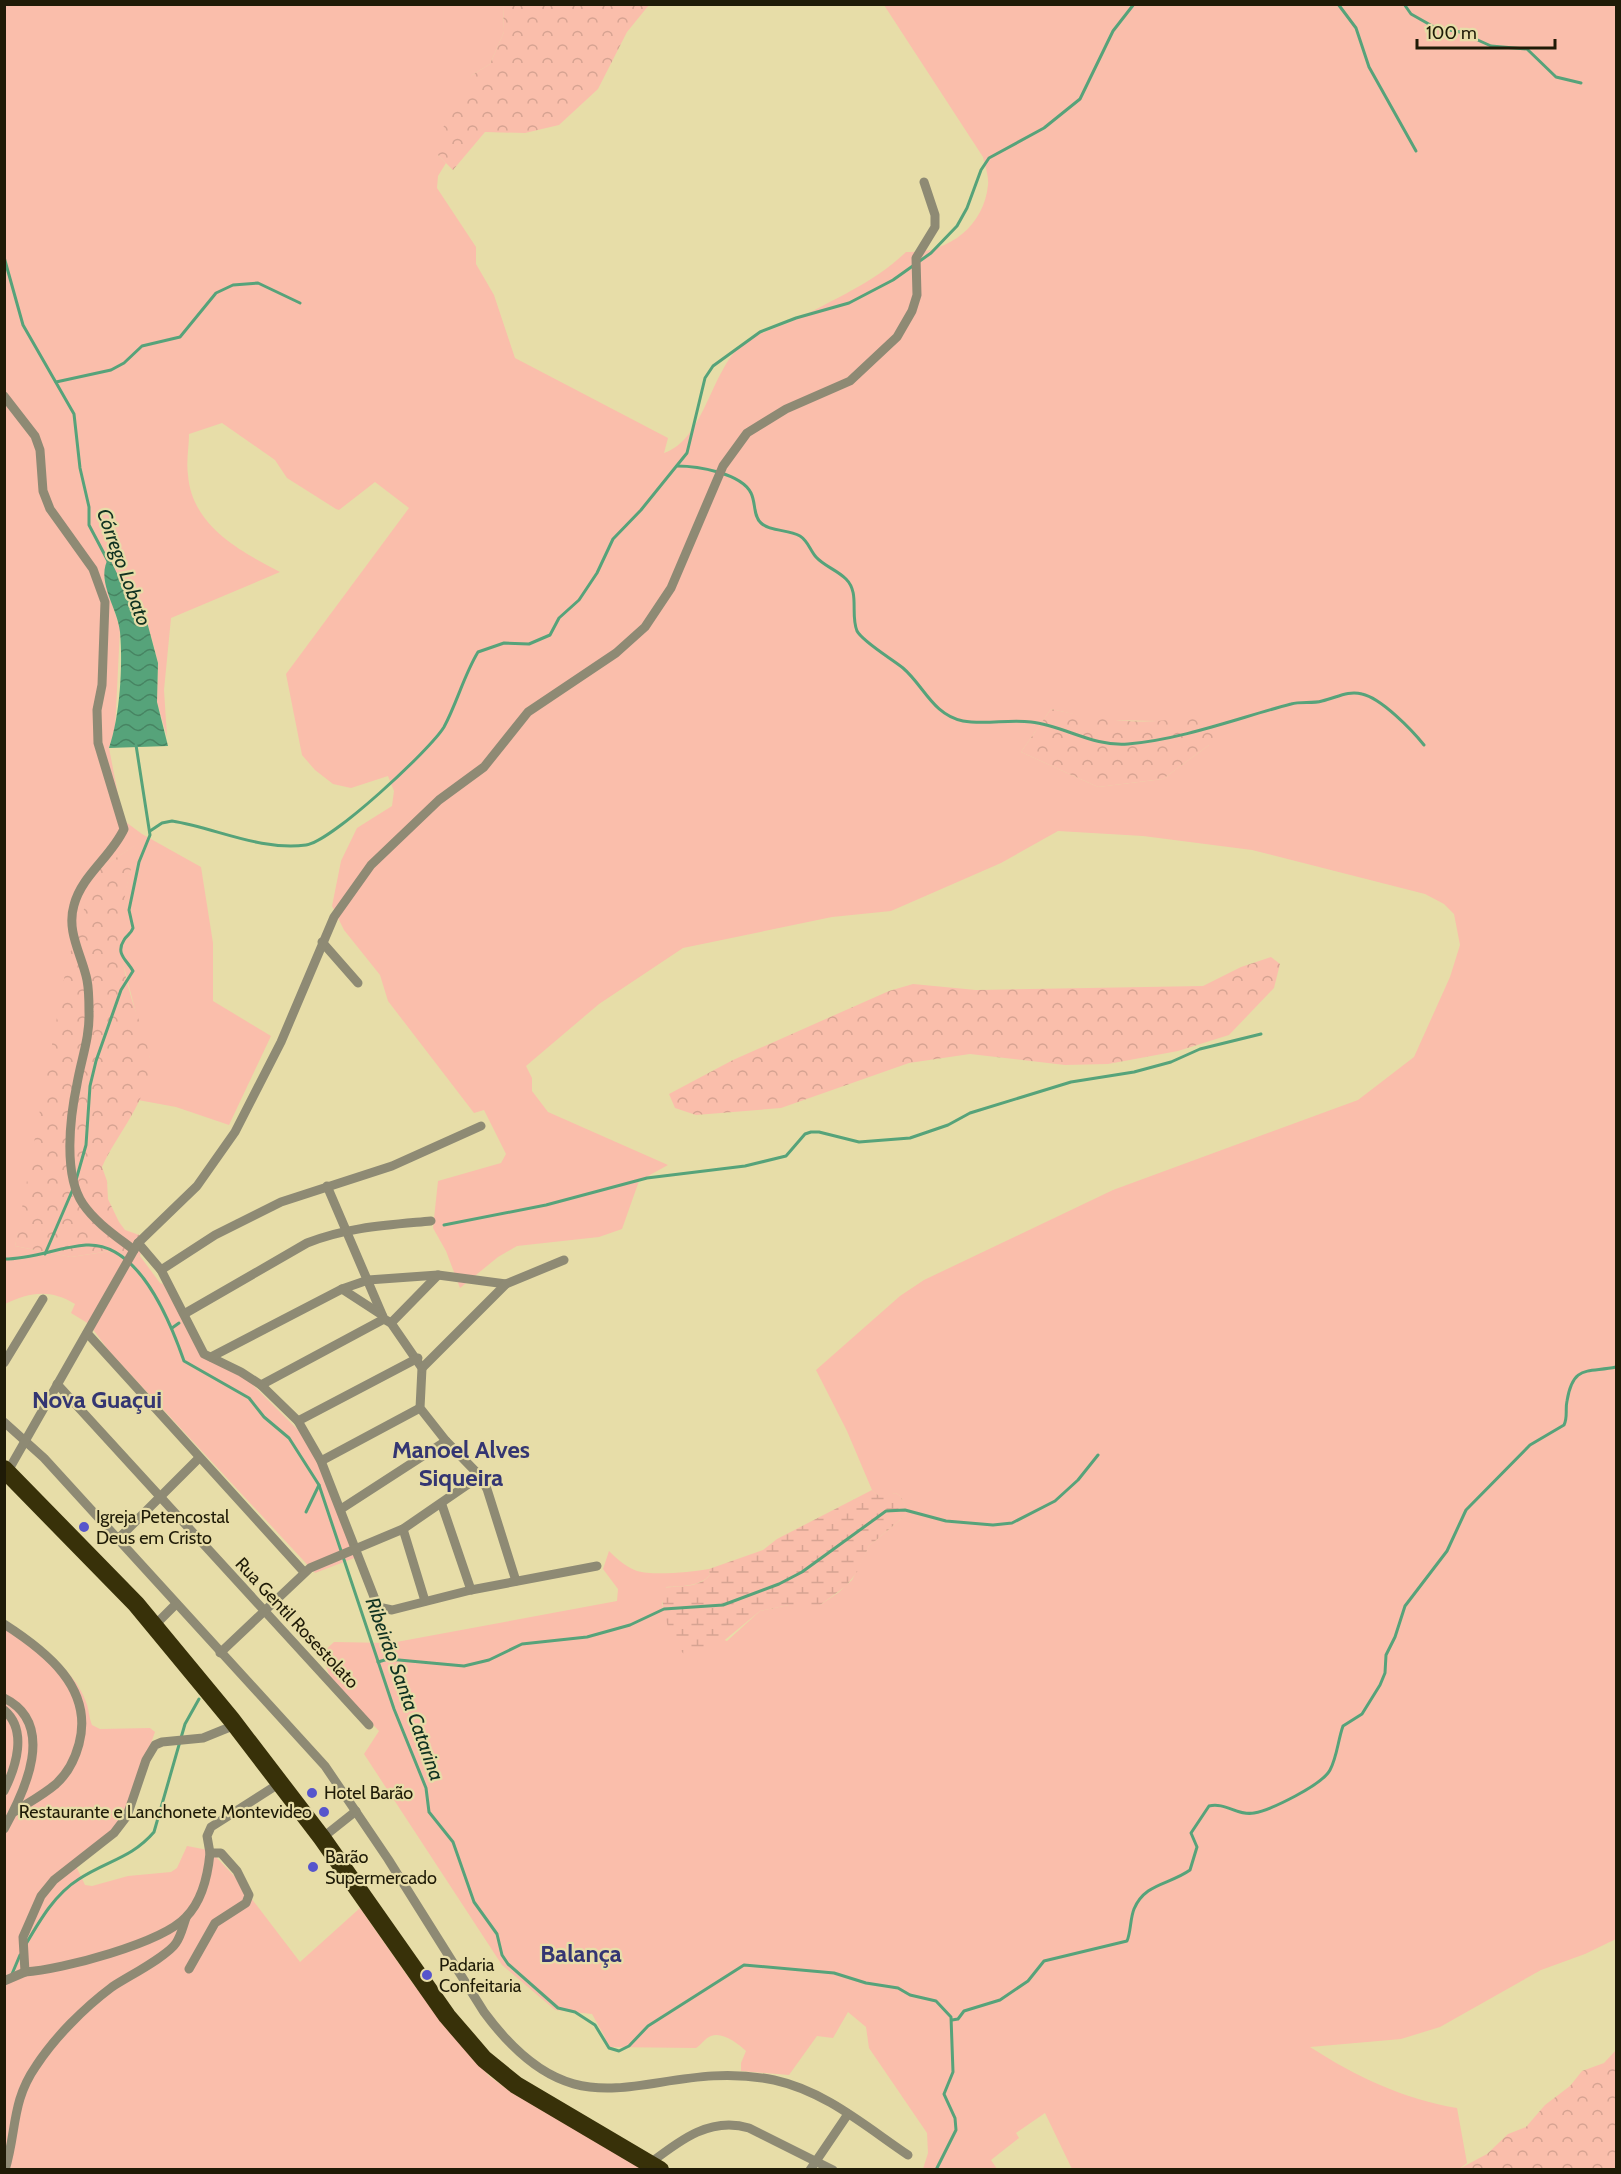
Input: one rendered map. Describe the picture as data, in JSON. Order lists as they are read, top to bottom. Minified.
{"streets":{"street":["Rua Gentil Rosestolato"]},"districts":["Nova Guaçui","Manoel Alves Siqueira","Balança"],"water":["Córrego Lobato","Ribeirão Santa Catarina"],"places":["Igreja Petencostal Deus em Cristo","Hotel Barão","Restaurante e Lanchonete Montevideo","Barão Supermercado","Padaria Confeitaria"],"scale_bar":"100 m"}
